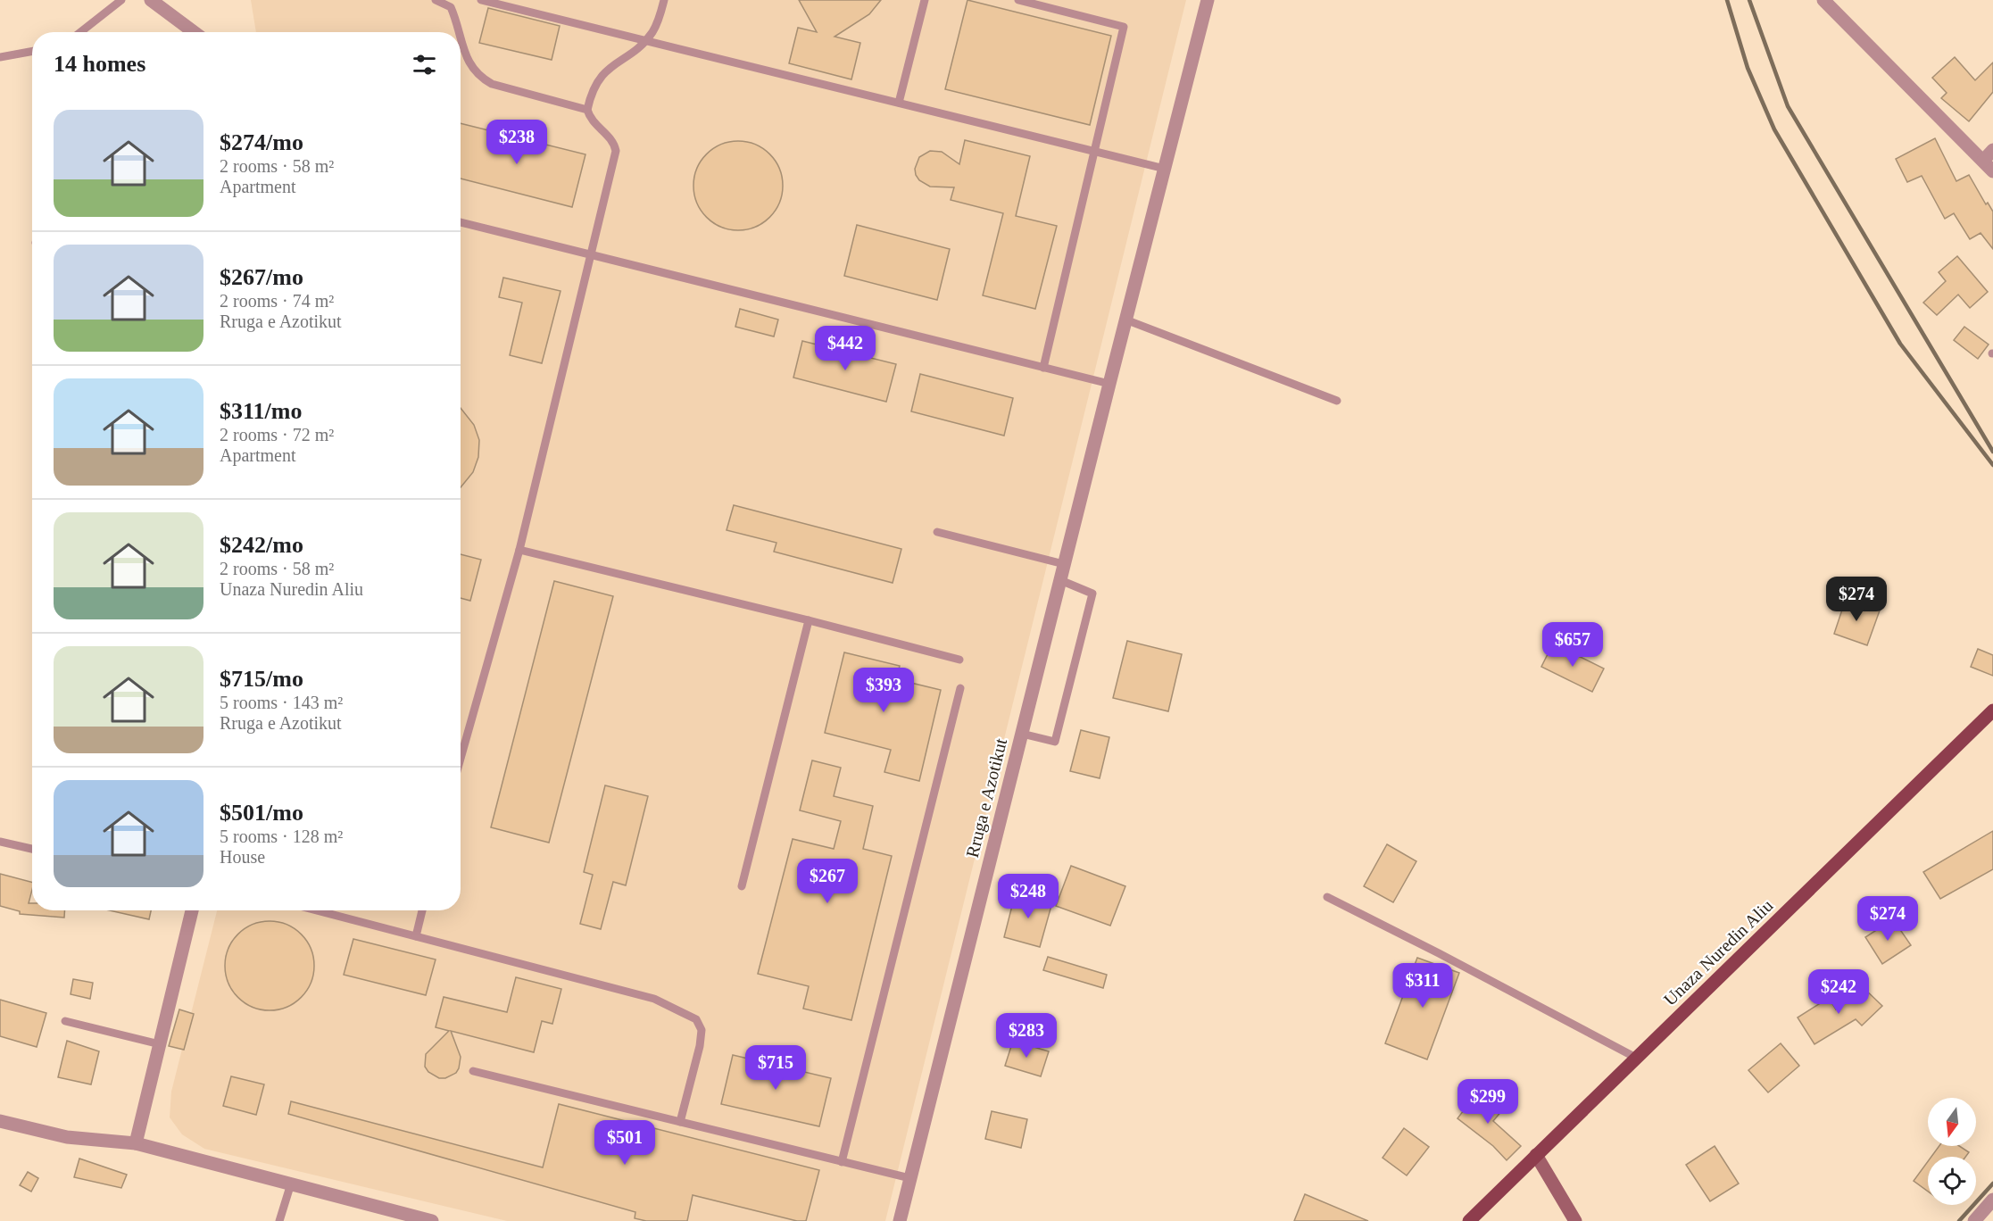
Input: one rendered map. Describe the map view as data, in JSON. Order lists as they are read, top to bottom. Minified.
{"streets":{"main road":["Unaza Nuredin Aliu"],"street":["Rruga e Azotikut"]},"north":"bottom","page":{"heading":"14 homes","list":[{"name":"$274/mo","note":"2 rooms · 58 m² · Apartment"},{"name":"$267/mo","note":"2 rooms · 74 m² · Rruga e Azotikut"},{"name":"$311/mo","note":"2 rooms · 72 m² · Apartment"},{"name":"$242/mo","note":"2 rooms · 58 m² · Unaza Nuredin Aliu"},{"name":"$715/mo","note":"5 rooms · 143 m² · Rruga e Azotikut"},{"name":"$501/mo","note":"5 rooms · 128 m² · House"}],"price":["$238","$442","$274","$657","$393","$267","$248","$274","$311","$242","$283","$715","$299","$501"]}}
